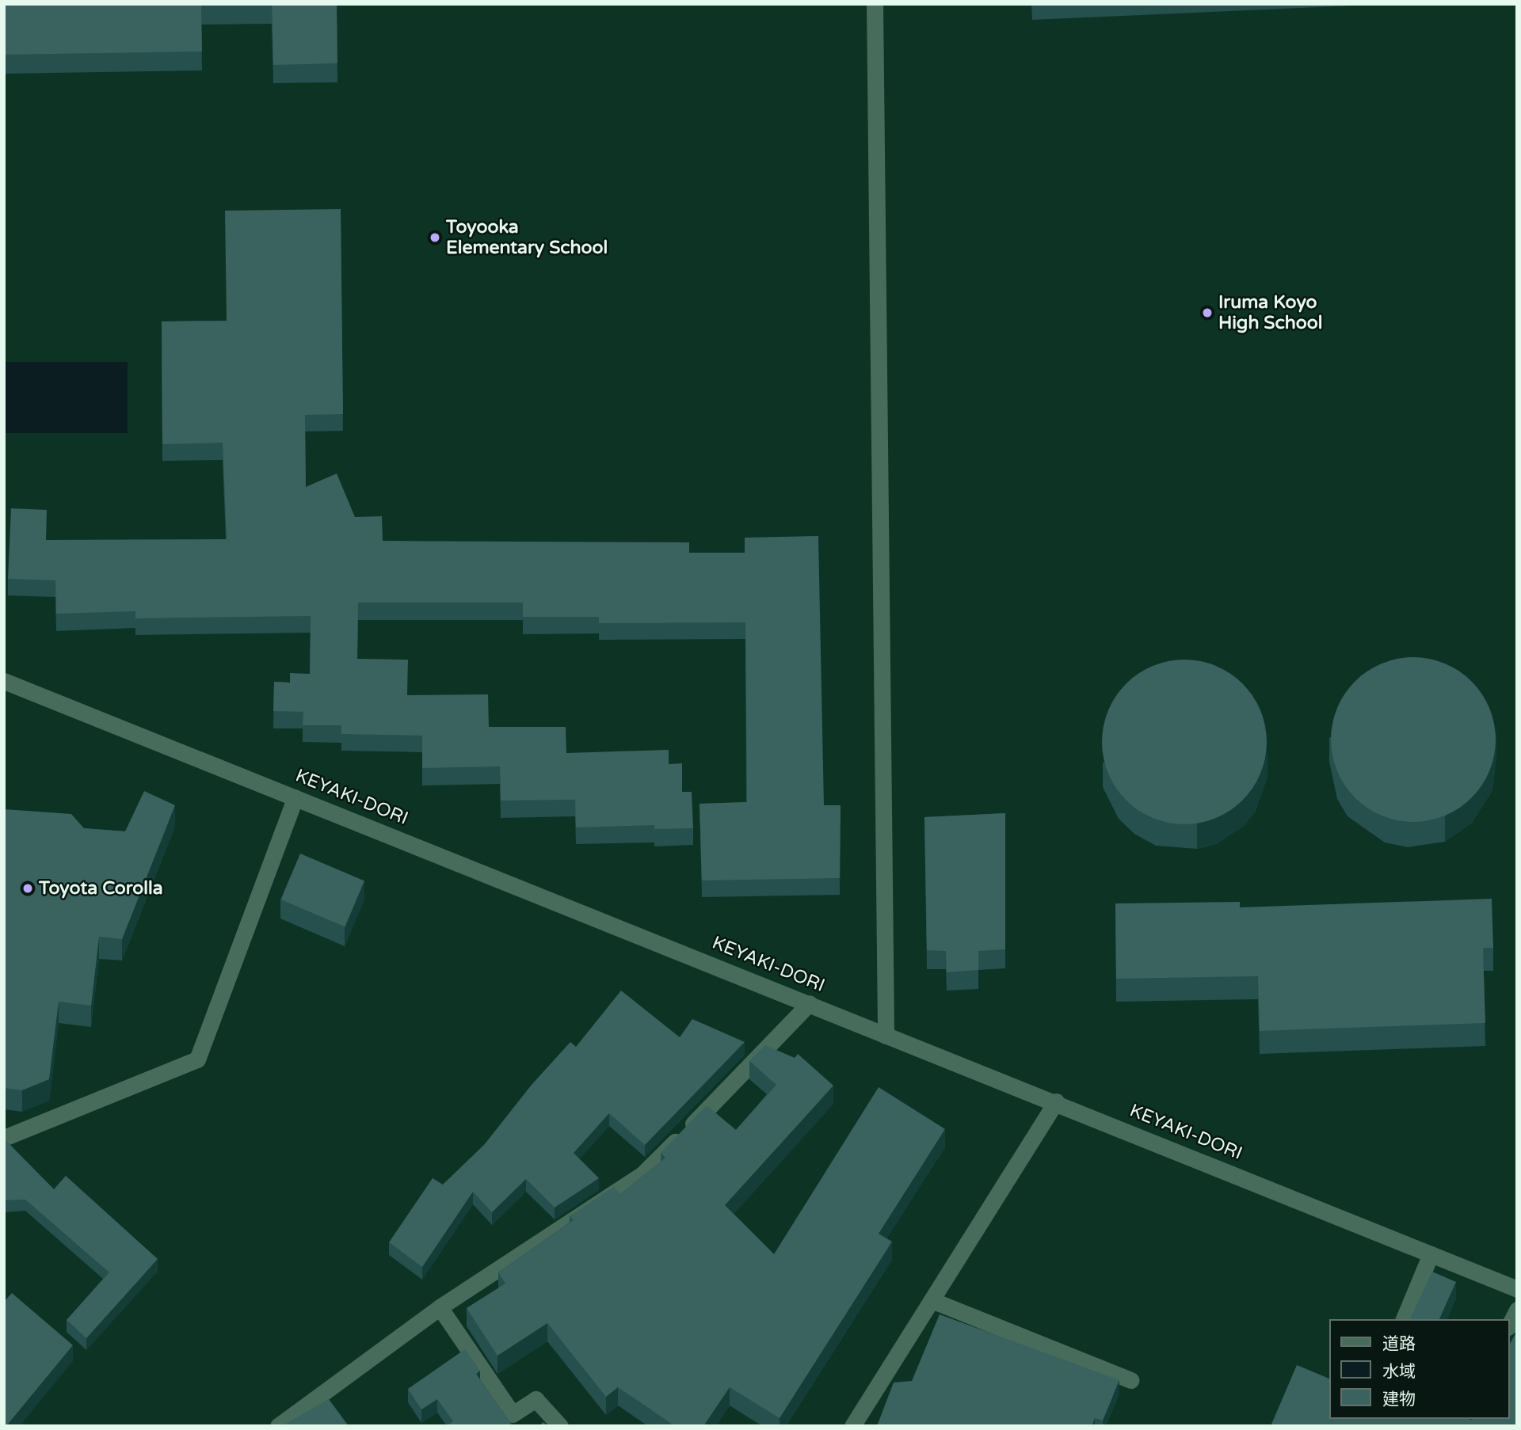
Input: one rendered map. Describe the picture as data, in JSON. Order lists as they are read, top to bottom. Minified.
{"streets":{"street":["KEYAKI-DORI"]},"places":["Toyooka Elementary School","Iruma Koyo High School","Toyota Corolla"],"legend":["道路","水域","建物"]}
